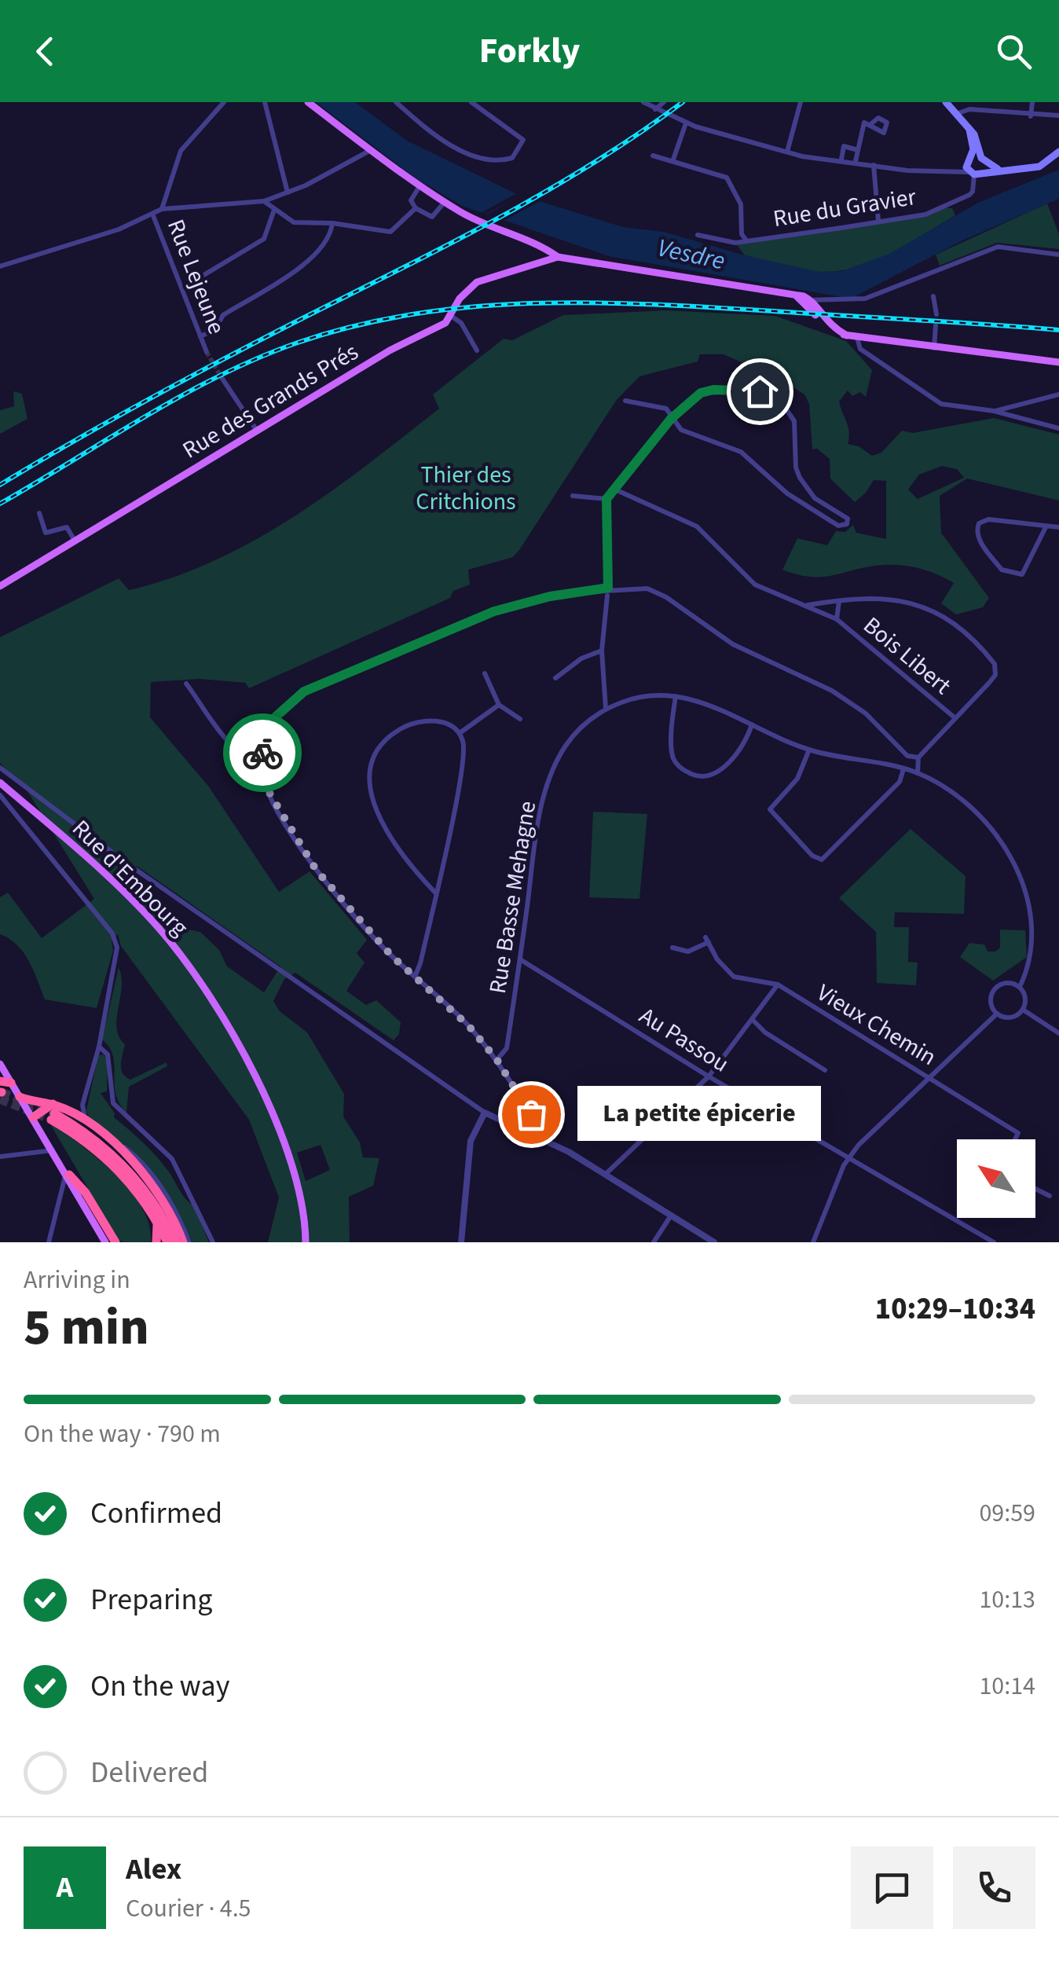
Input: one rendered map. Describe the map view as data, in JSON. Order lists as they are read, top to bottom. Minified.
{"streets":{"main road":["Rue des Grands Prés","Rue d'Embourg"],"street":["Rue du Gravier","Rue Lejeune","Bois Libert","Rue Basse Mehagne","Vieux Chemin","Au Passou"]},"crossings":[["Rue Basse Mehagne","Au Passou"]],"water":["Vesdre"],"parks":["Thier des Critchions"],"places":["La petite épicerie"],"north":"top left","page":{"header":"Forkly","bubble":"La petite épicerie","heading":["5 min","Arriving in","10:29–10:34"],"panel":["Alex","Courier · 4.5"],"bar":"On the way · 790 m","list":[["Confirmed","09:59"],["Preparing","10:13"],["On the way","10:14"],"Delivered"],"round":"A"}}
